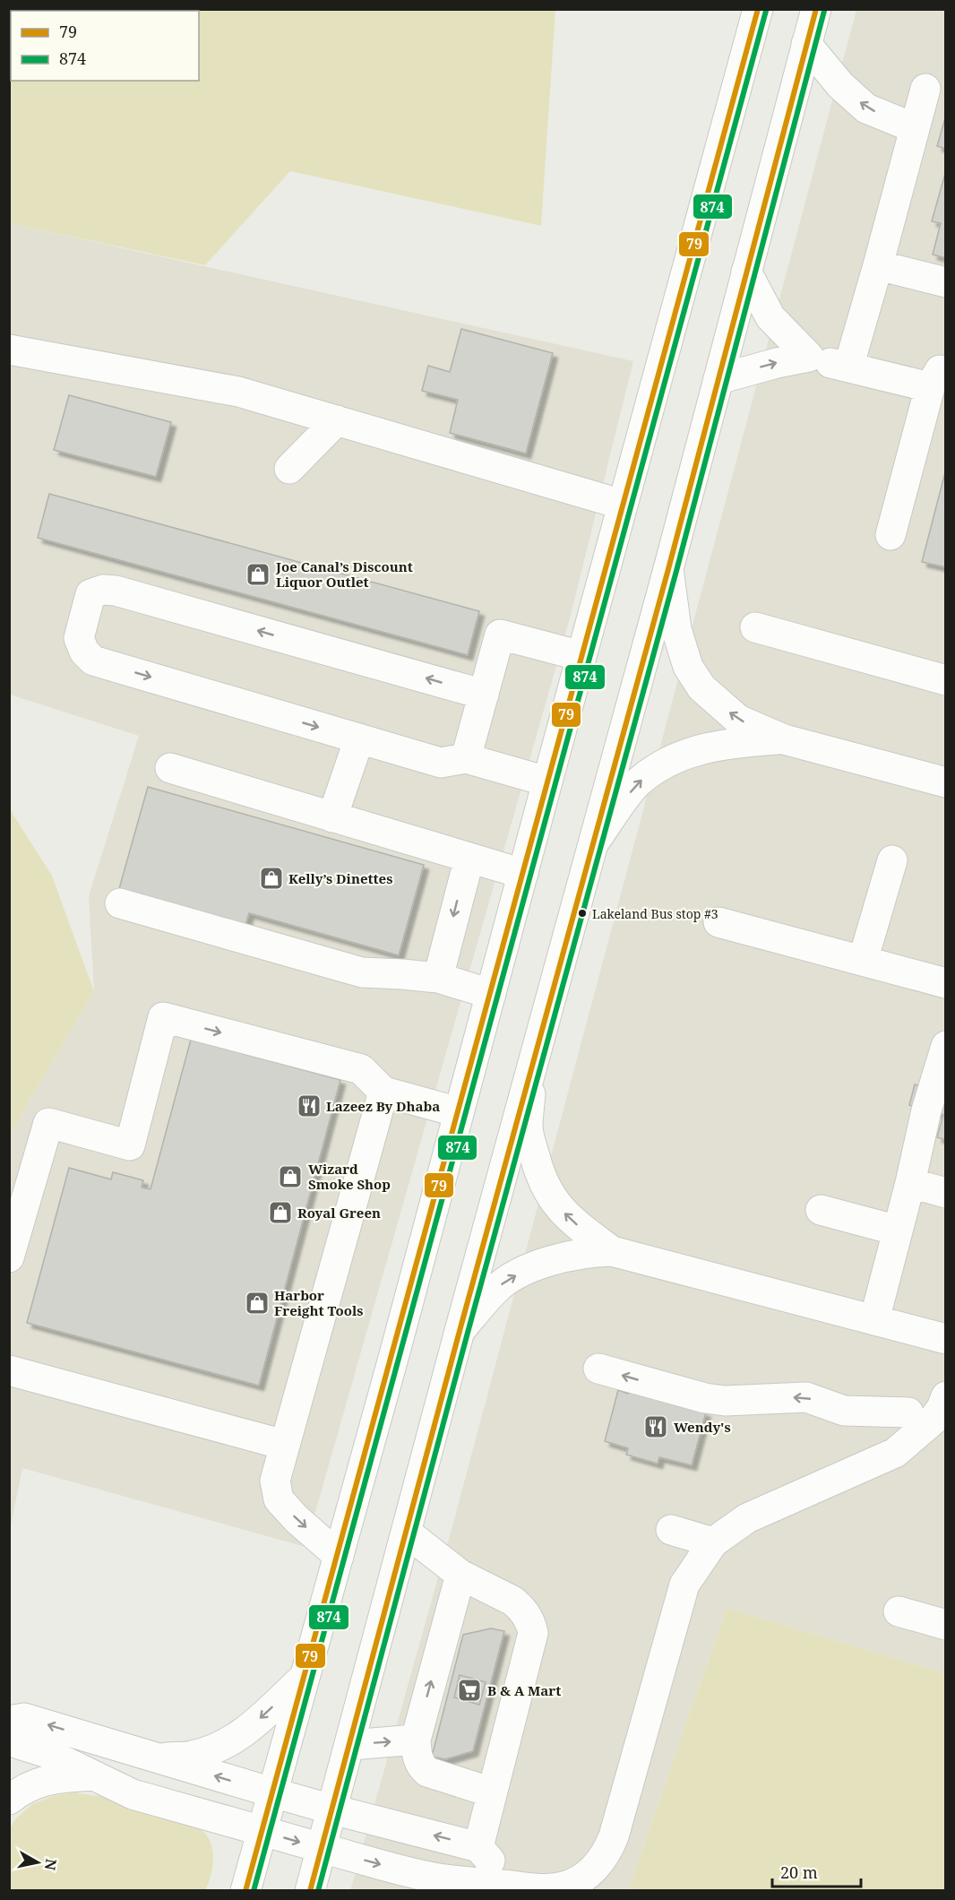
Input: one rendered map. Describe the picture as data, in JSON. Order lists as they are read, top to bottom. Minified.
{"places":{"shop":["Joe Canal’s Discount Liquor Outlet","Kelly’s Dinettes","Wizard Smoke Shop","Royal Green","Harbor Freight Tools"],"other":["Lakeland Bus stop #3"],"restaurant":["Lazeez By Dhaba","Wendy's"],"supermarket":["B & A Mart"]},"lines":["transit line 79","transit line 874"],"legend":["79","874"],"scale_bar":"20 m","north":"right"}
